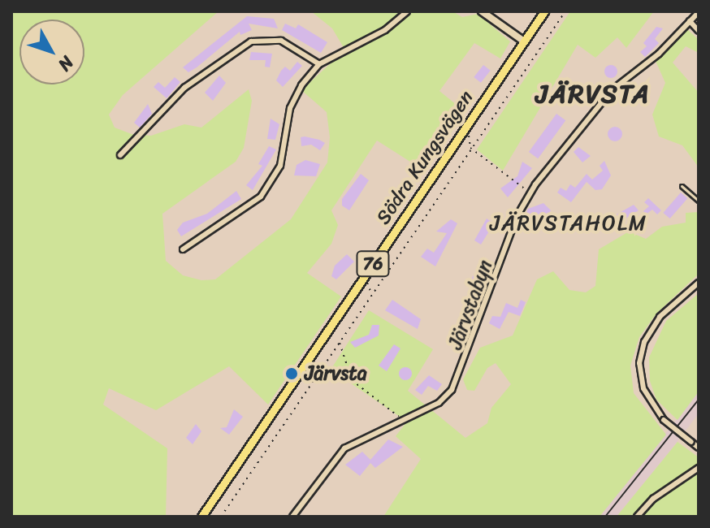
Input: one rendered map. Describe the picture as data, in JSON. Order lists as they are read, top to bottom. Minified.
{"streets":{"main road":["Södra Kungsvägen","76"],"street":["Järvstabyn"]},"districts":["JÄRVSTA","JÄRVSTAHOLM"],"places":["Järvsta"],"north":"bottom right"}
